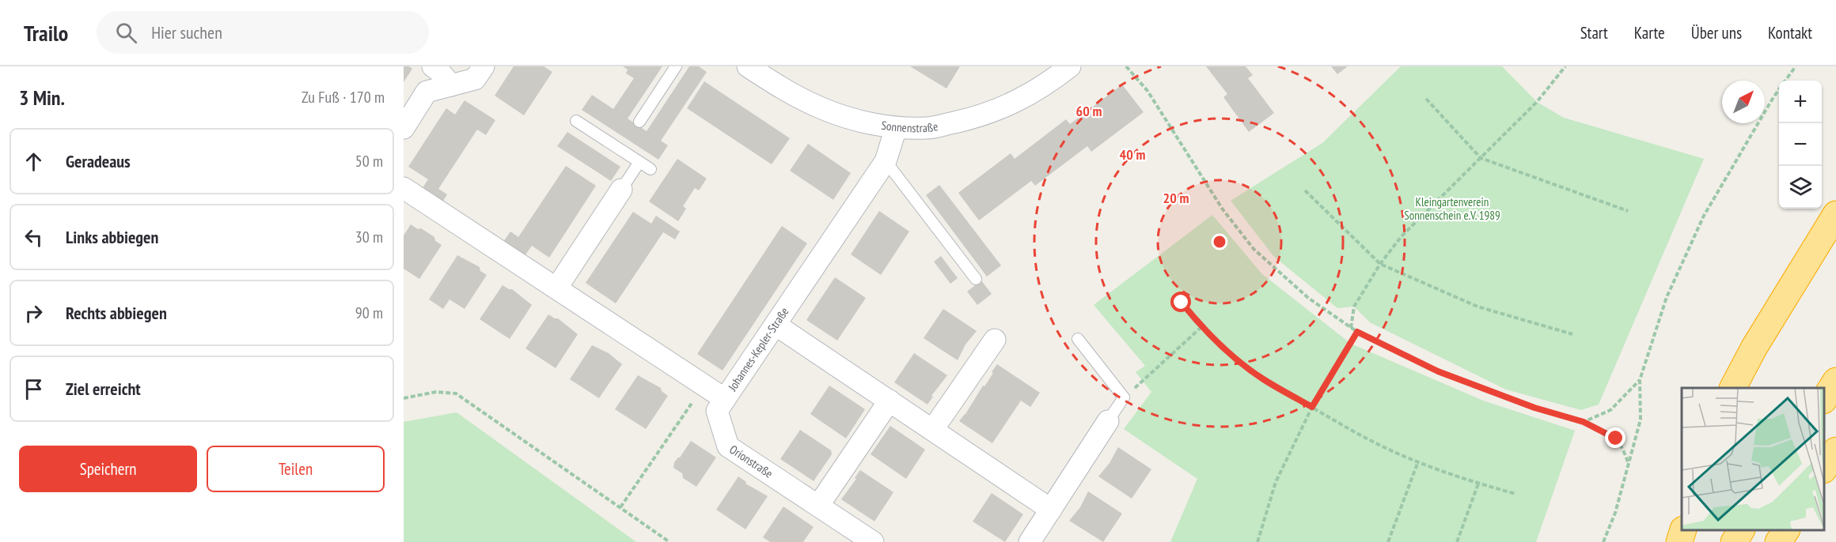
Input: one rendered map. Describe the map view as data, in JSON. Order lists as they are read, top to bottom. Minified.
{"streets":{"street":["Sonnenstraße","Johannes-Kepler-Straße","Orionstraße"]},"crossings":[["Sonnenstraße","Johannes-Kepler-Straße"],["Johannes-Kepler-Straße","Orionstraße"]],"parks":["Kleingartenverein Sonnenschein e.V. 1989"],"north":"top right","page":{"header":"Trailo","search":"Hier suchen","nav":["Start","Karte","Über uns","Kontakt"],"heading":["3 Min.","Zu Fuß · 170 m"],"map_buttons":["+","−"],"list":[["Geradeaus","50 m"],["Links abbiegen","30 m"],["Rechts abbiegen","90 m"],"Ziel erreicht"],"buttons":["Speichern","Teilen"]},"rings":["60 m","40 m","20 m"]}
